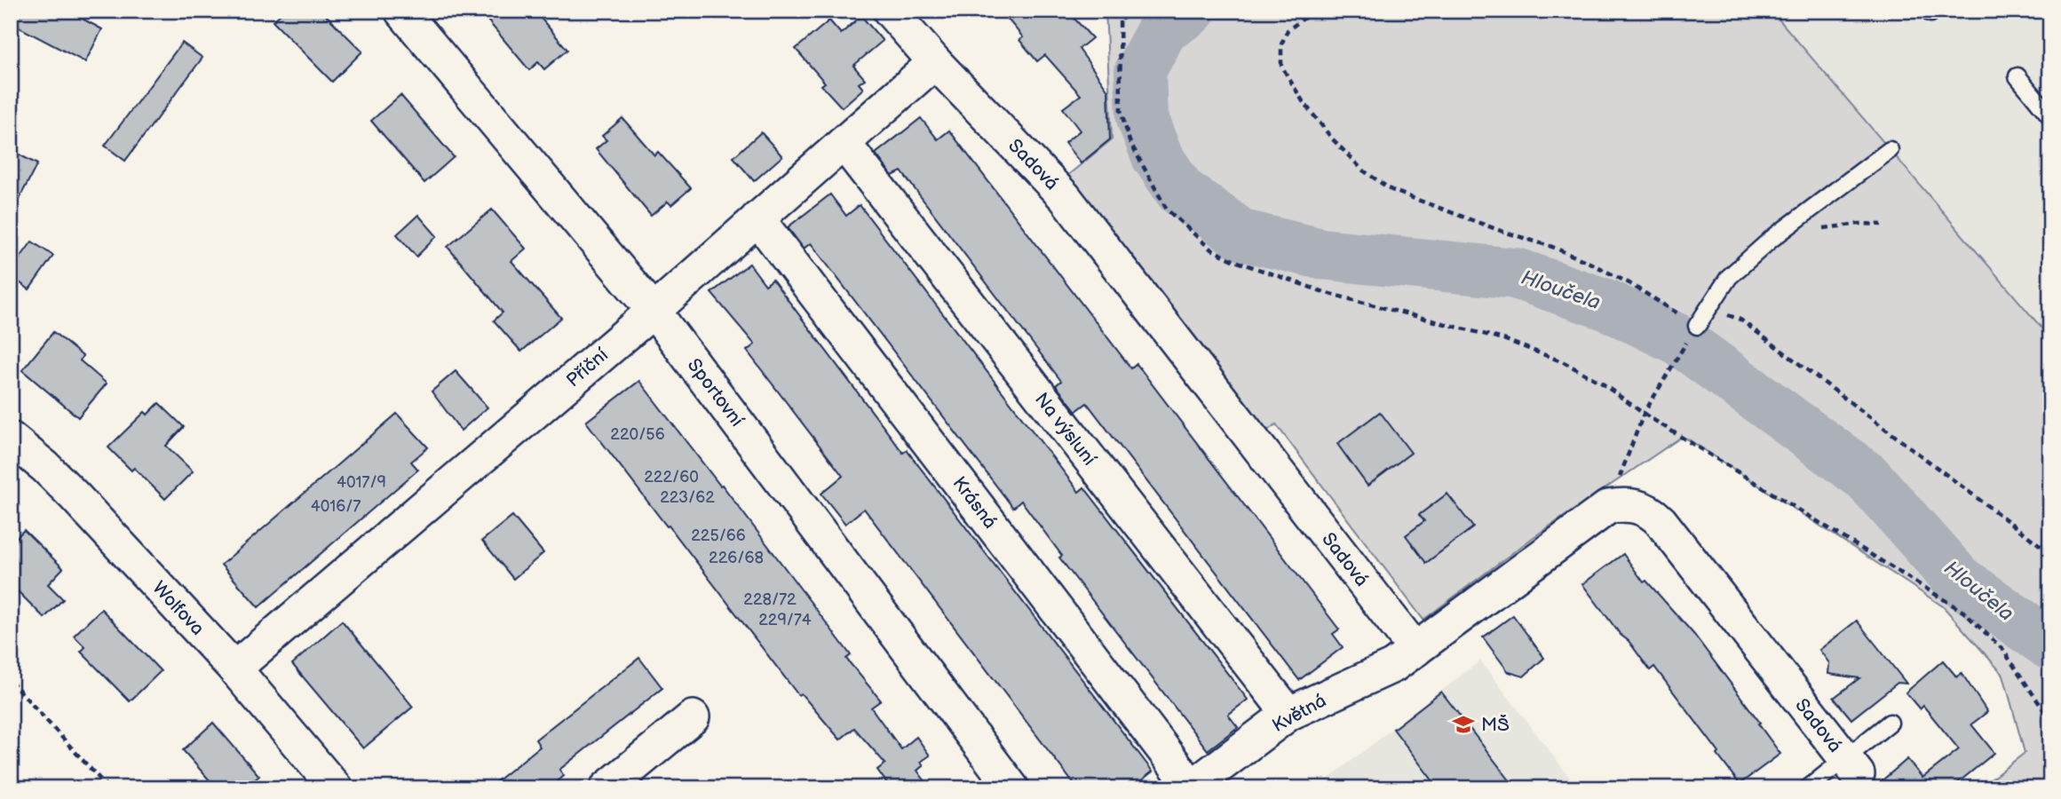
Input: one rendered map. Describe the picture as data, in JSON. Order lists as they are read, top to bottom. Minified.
{"streets":{"street":["Sadová","Příční","Sportovní","Na výsluní","Krásná","Wolfova","Květná"]},"crossings":[["Sadová","Příční"],["Sadová","Květná"],["Příční","Sportovní"],["Příční","Na výsluní"],["Příční","Krásná"],["Příční","Wolfova"],["Na výsluní","Květná"],["Krásná","Květná"]],"water":["Hloučela"],"places":{"school or university":["MŠ"]},"house_numbers":["220/56","222/60","4017/9","223/62","4016/7","225/66","226/68","228/72","229/74"]}
